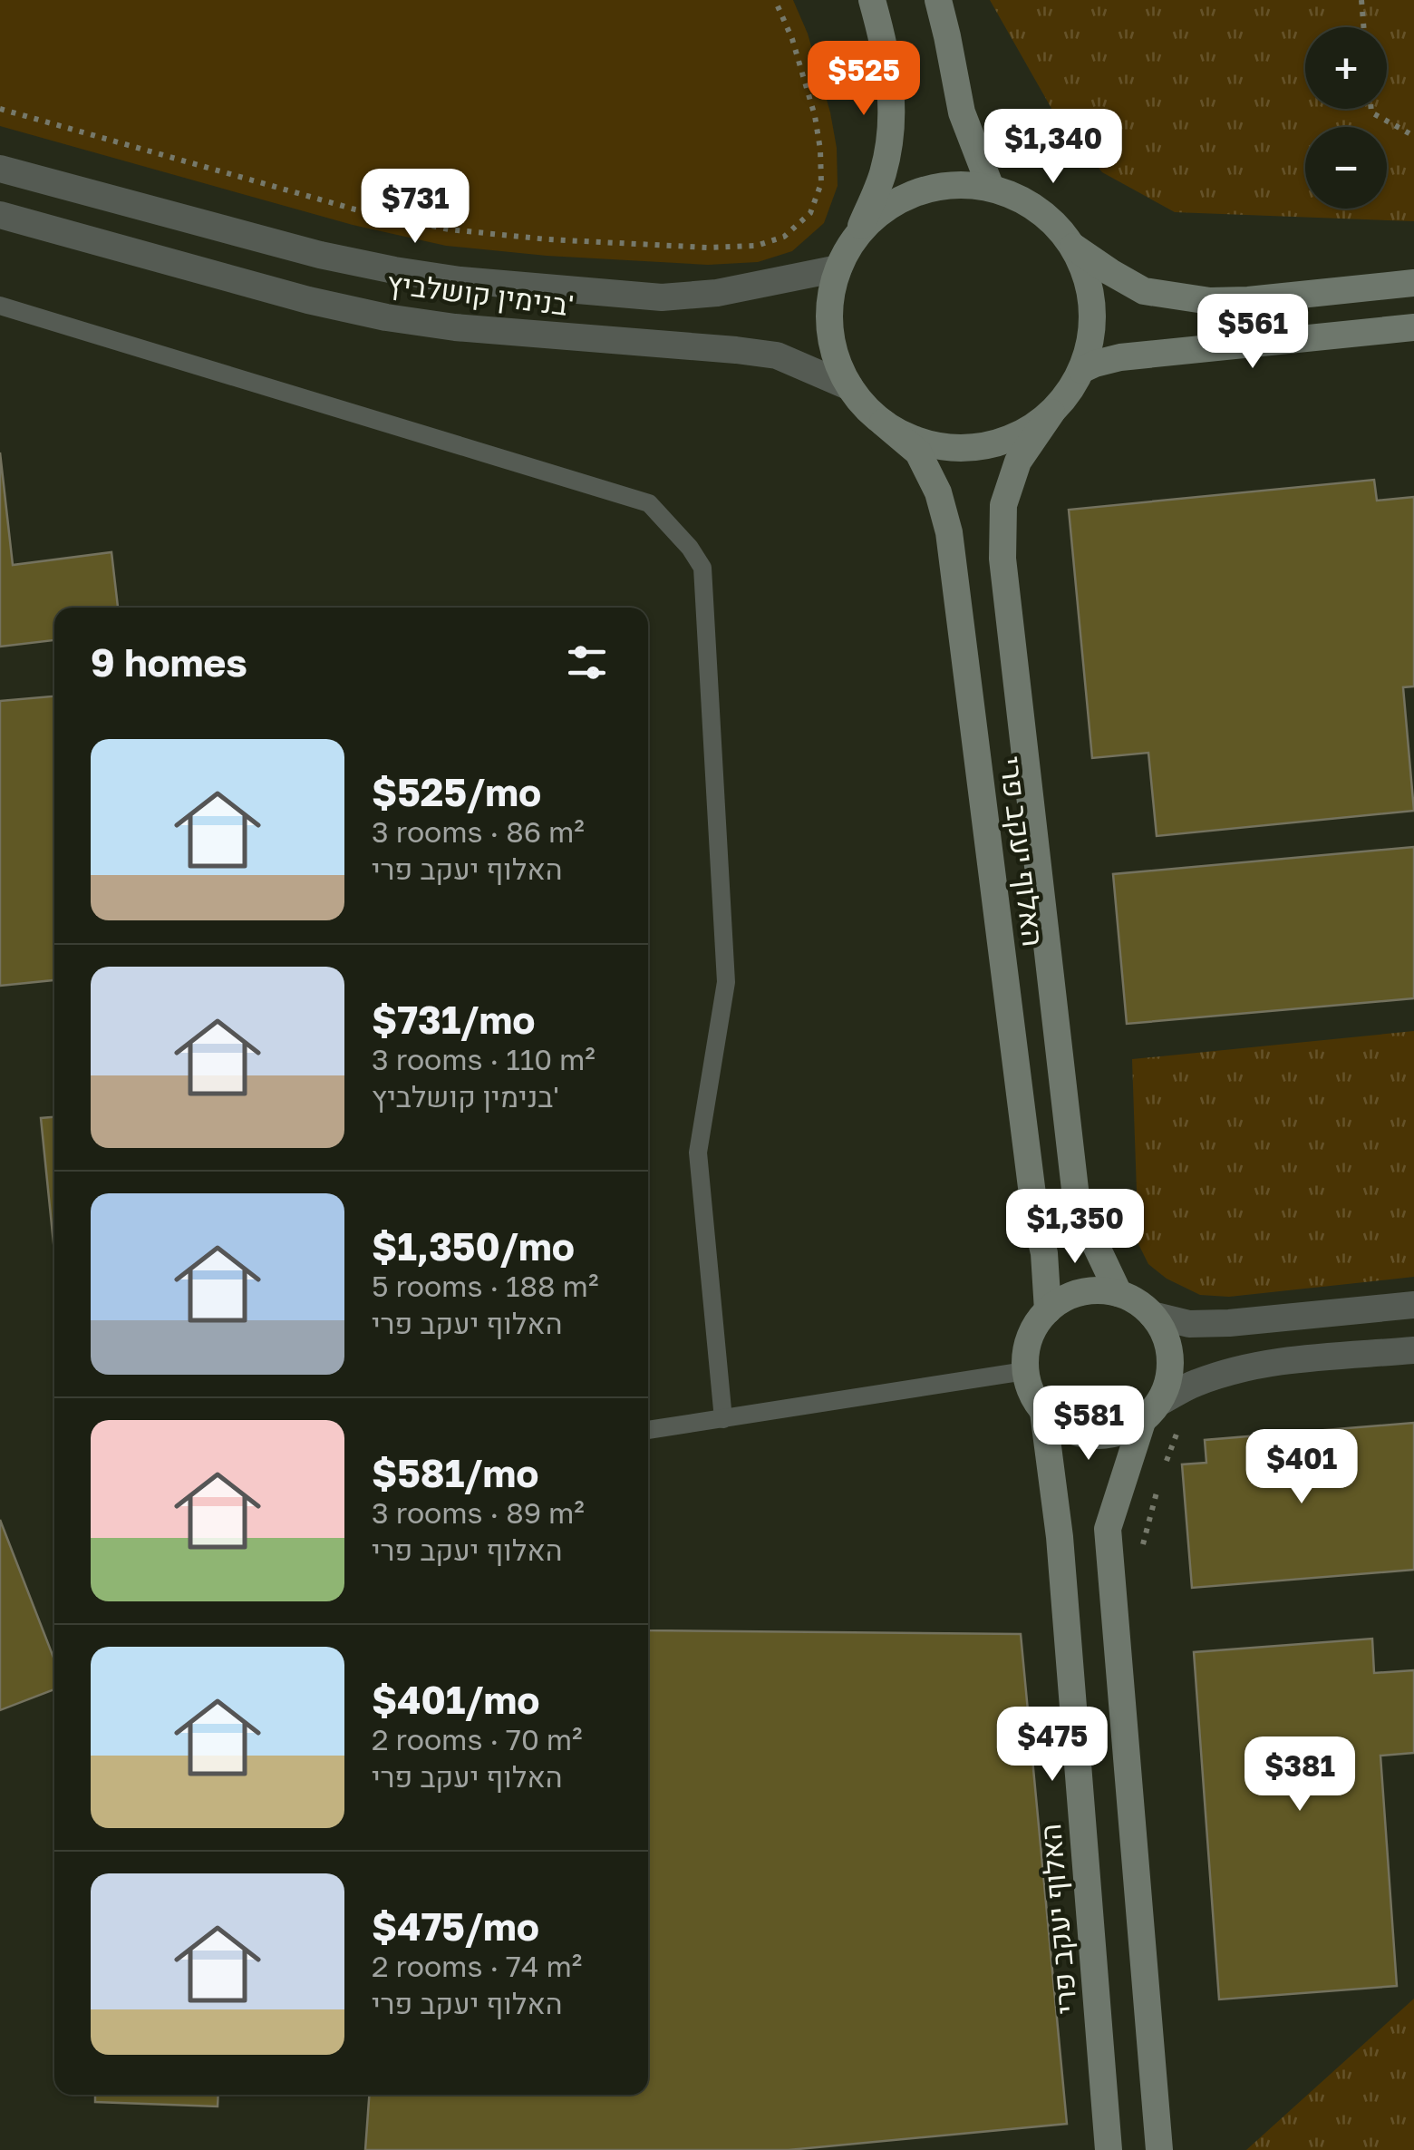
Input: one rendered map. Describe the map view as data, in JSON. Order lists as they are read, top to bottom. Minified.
{"streets":{"street":["בנימין קושלביץ'","האלוף יעקב פרי"]},"crossings":[["בנימין קושלביץ'","האלוף יעקב פרי"]],"page":{"map_buttons":["+","−"],"price":["$525","$1,340","$731","$561","$1,350","$581","$401","$475","$381"],"heading":"9 homes","list":[{"name":"$525/mo","note":"3 rooms · 86 m² · האלוף יעקב פרי"},{"name":"$731/mo","note":"3 rooms · 110 m² · בנימין קושלביץ'"},{"name":"$1,350/mo","note":"5 rooms · 188 m² · האלוף יעקב פרי"},{"name":"$581/mo","note":"3 rooms · 89 m² · האלוף יעקב פרי"},{"name":"$401/mo","note":"2 rooms · 70 m² · האלוף יעקב פרי"},{"name":"$475/mo","note":"2 rooms · 74 m² · האלוף יעקב פרי"}]}}
